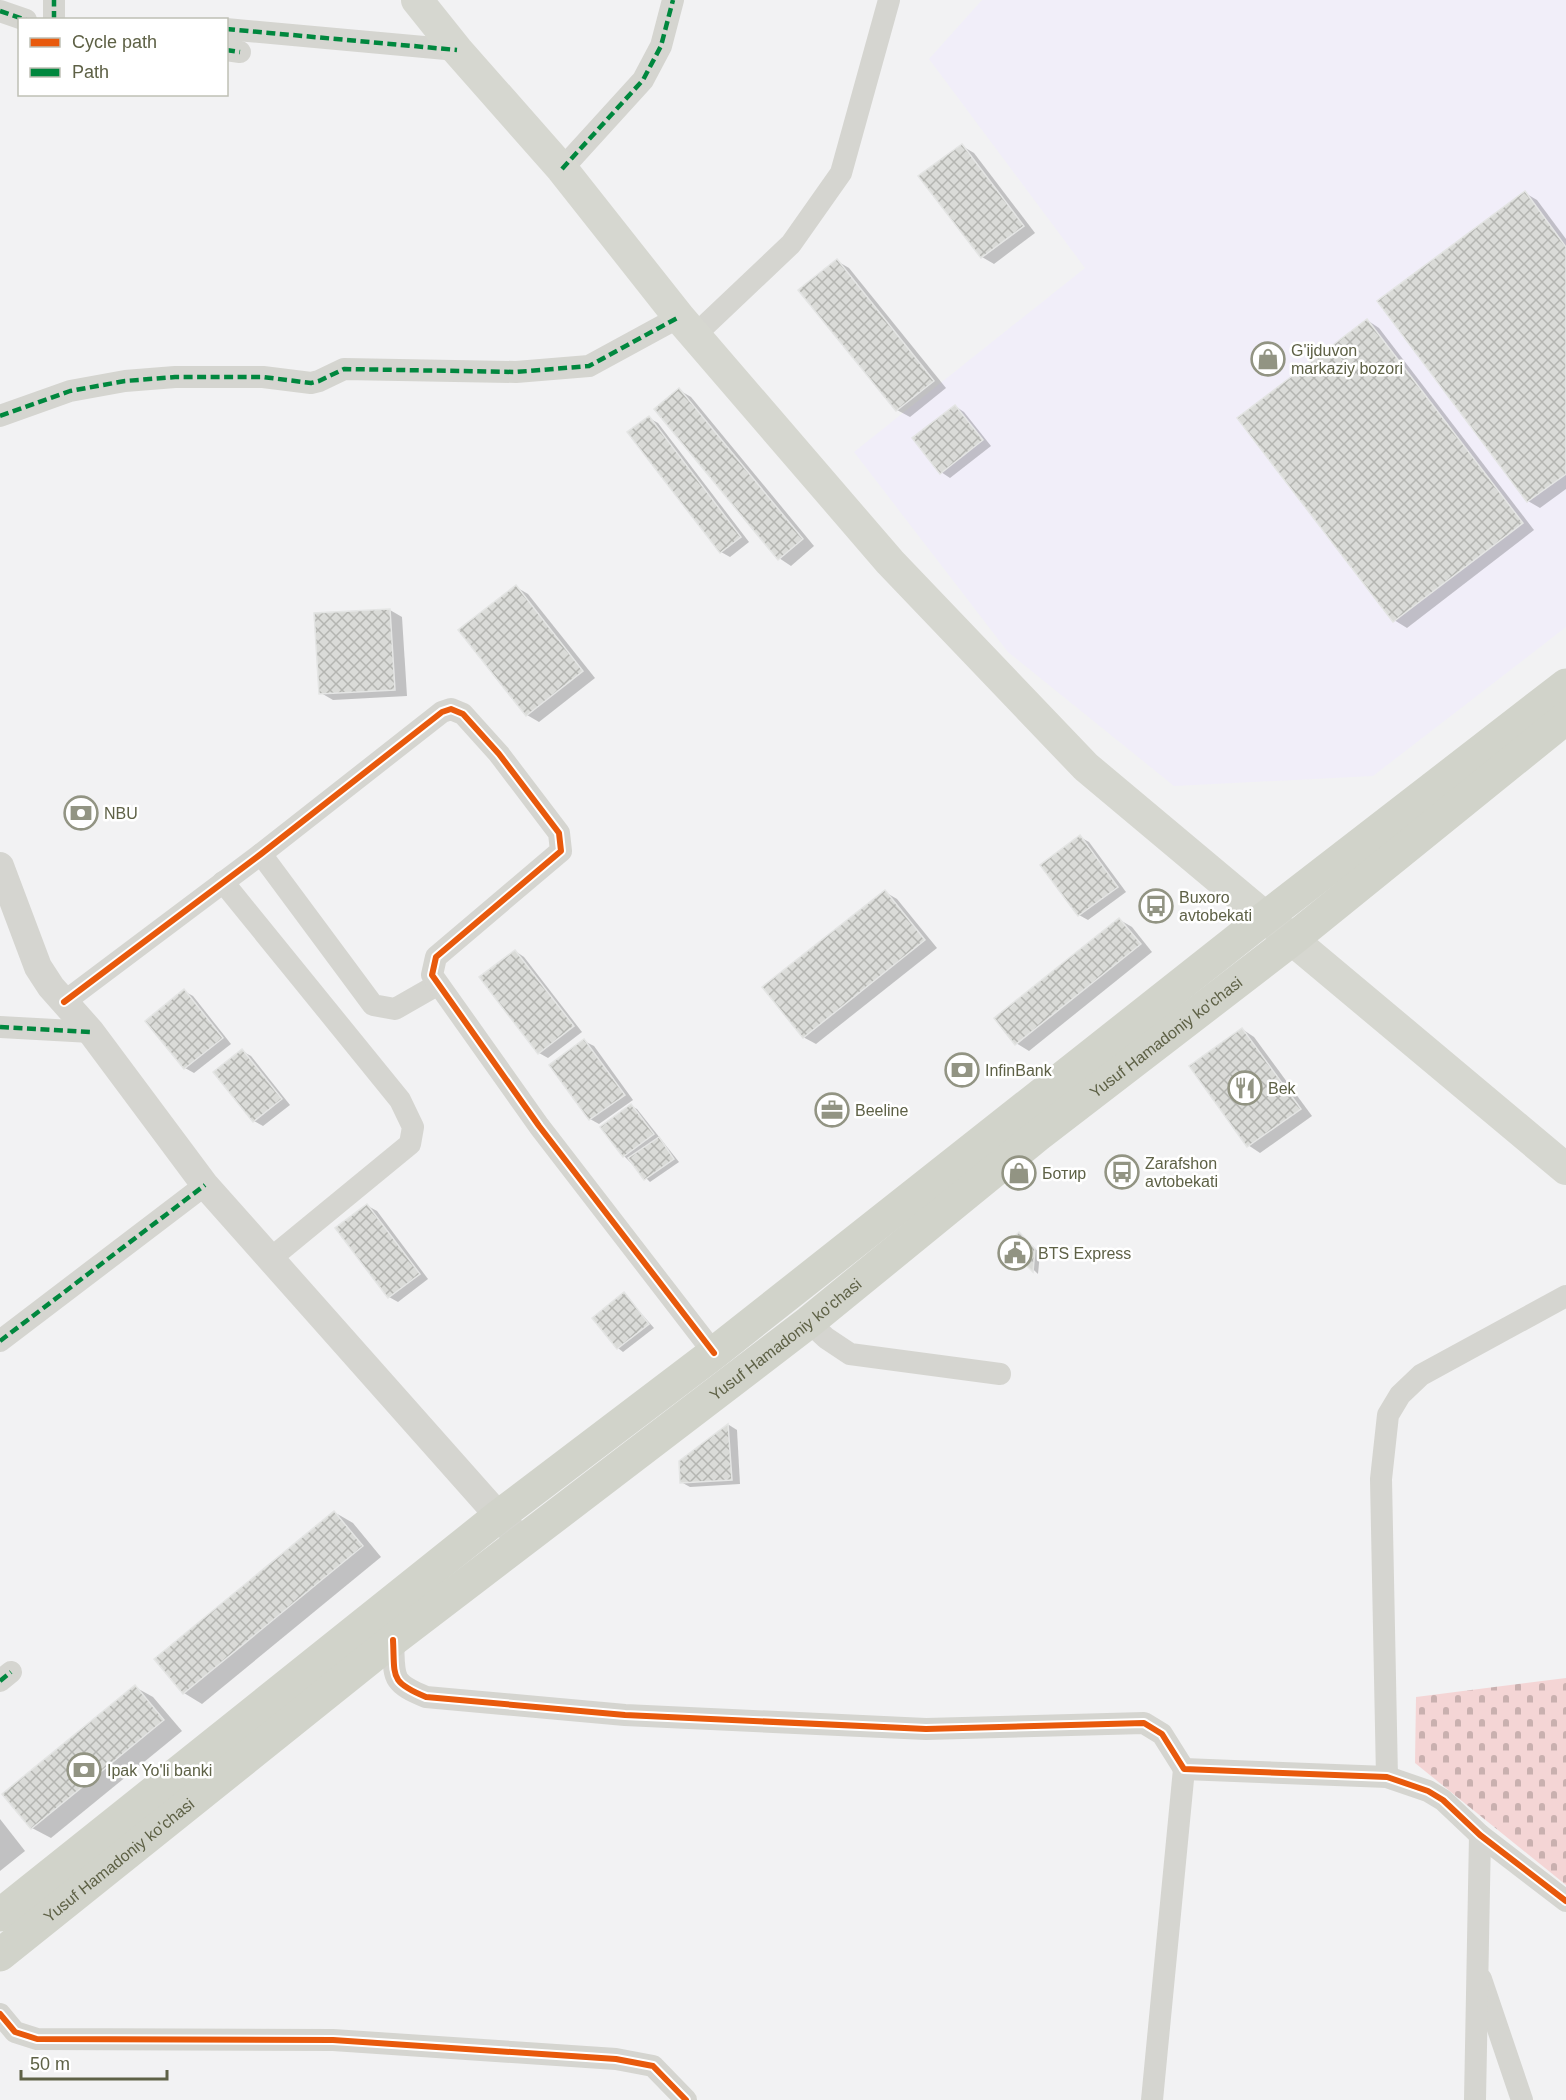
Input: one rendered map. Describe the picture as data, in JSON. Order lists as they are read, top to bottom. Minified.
{"streets":{"main road":["Yusuf Hamadoniy ko'chasi"]},"places":{"shop":["G'ijduvon markaziy bozori","Ботир"],"bank":["NBU","InfinBank","Ipak Yo'li banki"],"bus stop":["Buxoro avtobekati","Zarafshon avtobekati"],"restaurant":["Bek"],"office":["Beeline"],"public building":["BTS Express"]},"legend":["Cycle path","Path"],"scale_bar":"50 m"}
